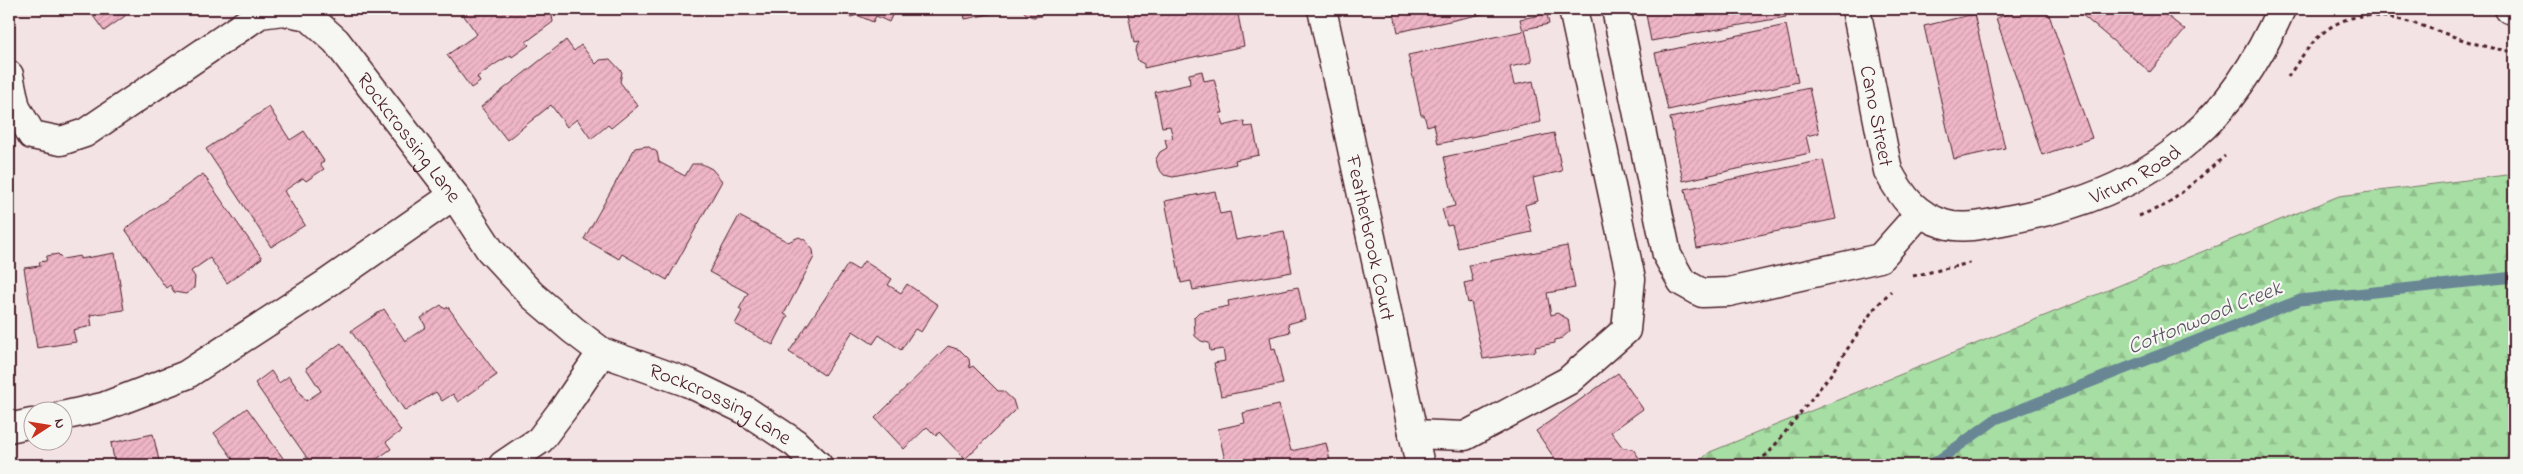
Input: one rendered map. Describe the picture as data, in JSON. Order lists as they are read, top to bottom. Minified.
{"streets":{"street":["Cano Street","Rockcrossing Lane","Virum Road","Featherbrook Court"]},"crossings":[["Cano Street","Virum Road"]],"water":["Cottonwood Creek"],"north":"right"}
